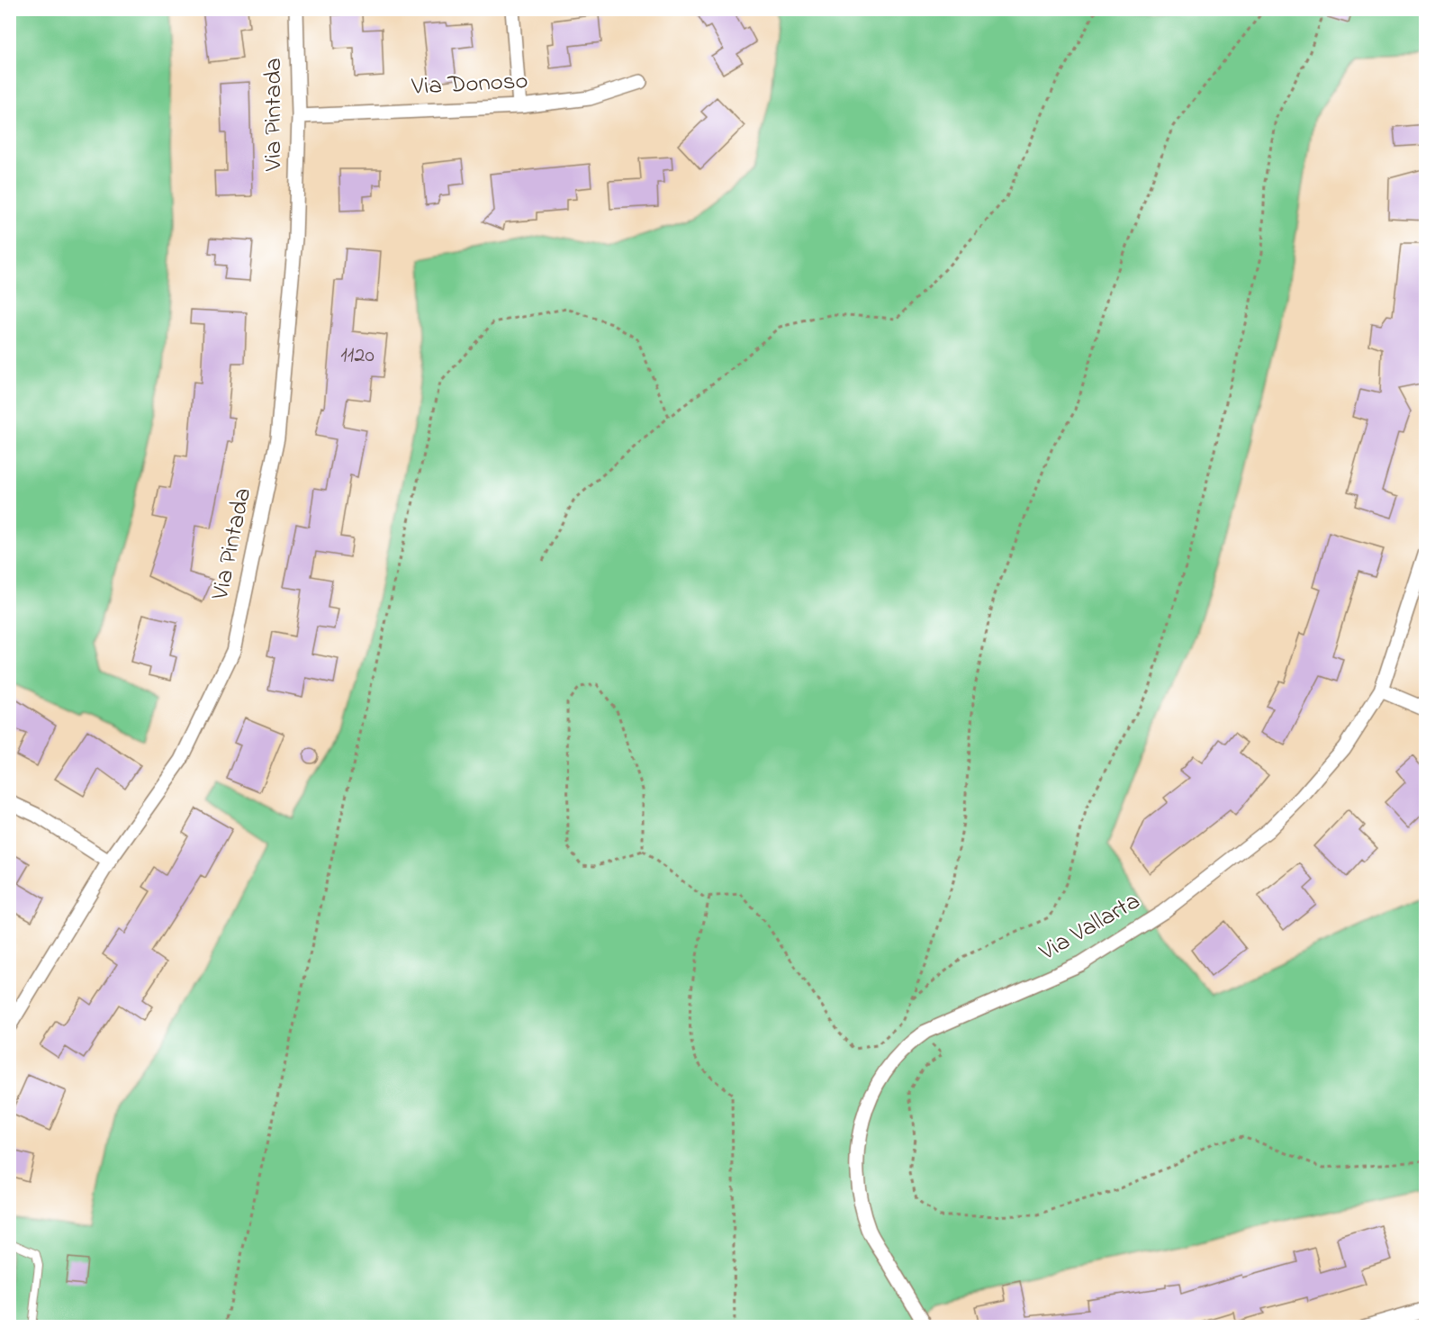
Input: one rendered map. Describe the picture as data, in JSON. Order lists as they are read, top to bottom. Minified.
{"streets":{"street":["Via Donoso","Via Pintada","Via Vallarta"]},"crossings":[["Via Donoso","Via Pintada"]],"house_numbers":["1120"]}
